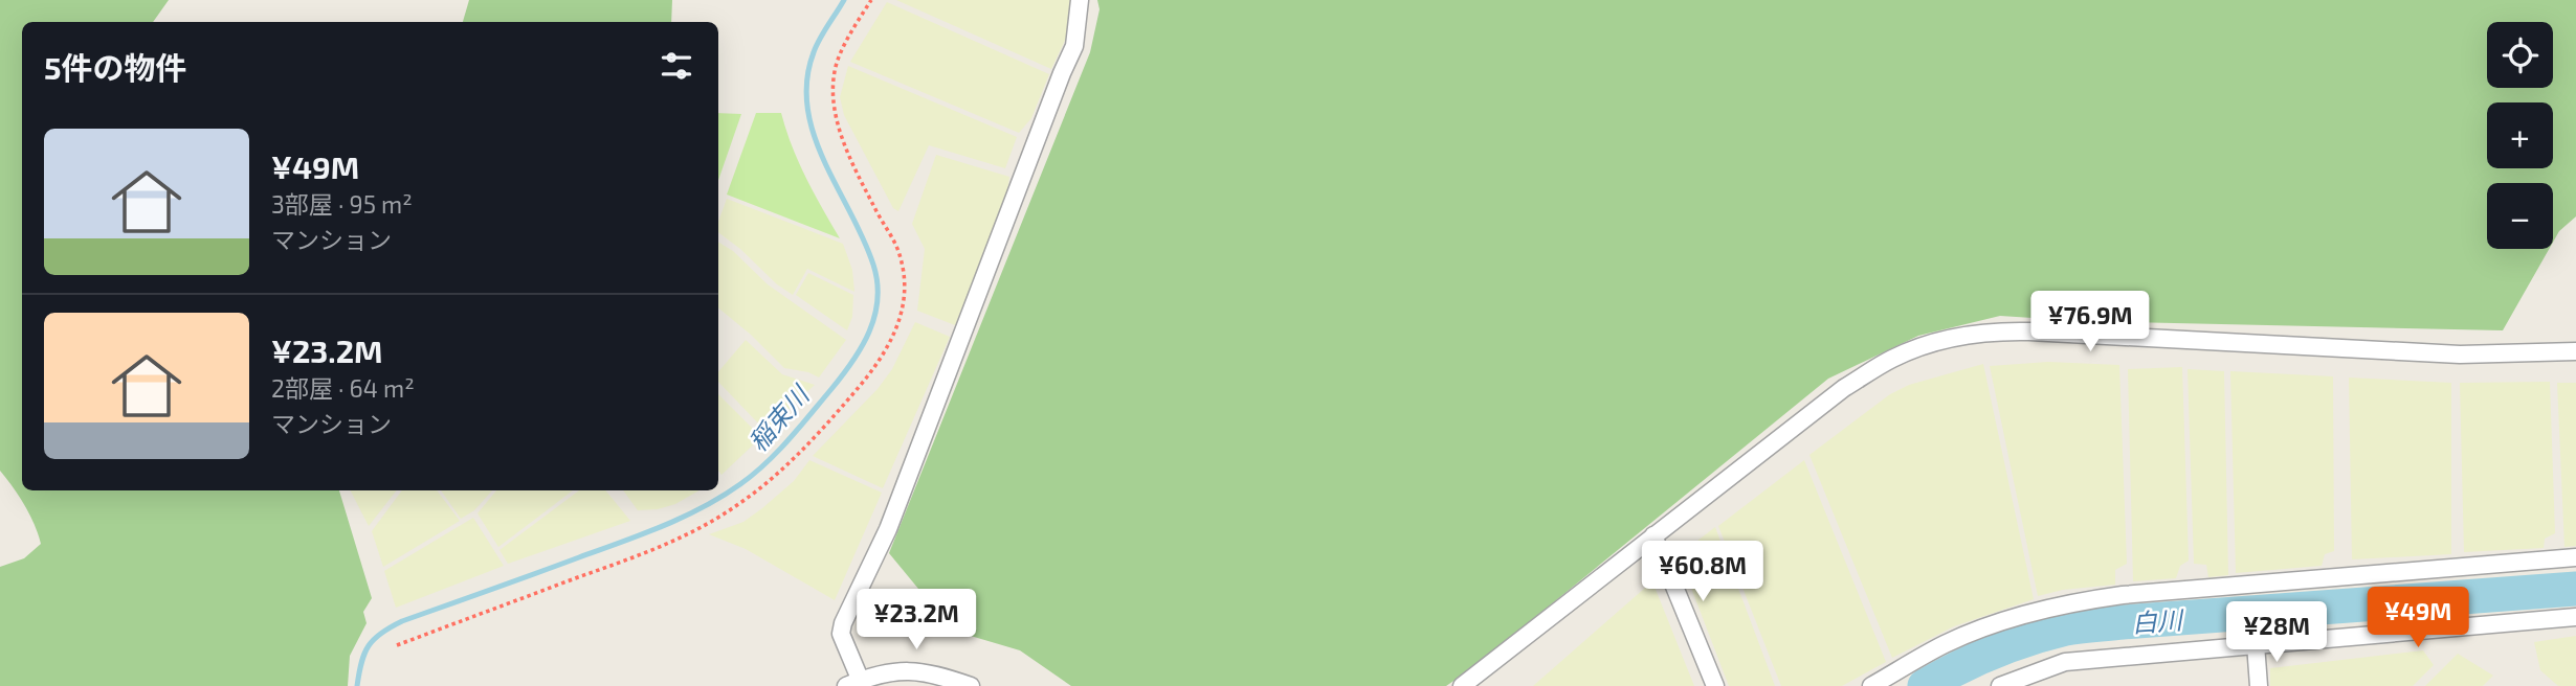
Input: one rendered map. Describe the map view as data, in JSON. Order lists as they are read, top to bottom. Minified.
{"water":["稲束川","白川"],"page":{"map_buttons":["+","−"],"heading":"5件の物件","list":[{"name":"¥49M","note":"3部屋 · 95 m² · マンション"},{"name":"¥23.2M","note":"2部屋 · 64 m² · マンション"}],"price":["¥76.9M","¥60.8M","¥49M","¥23.2M","¥28M"]}}
